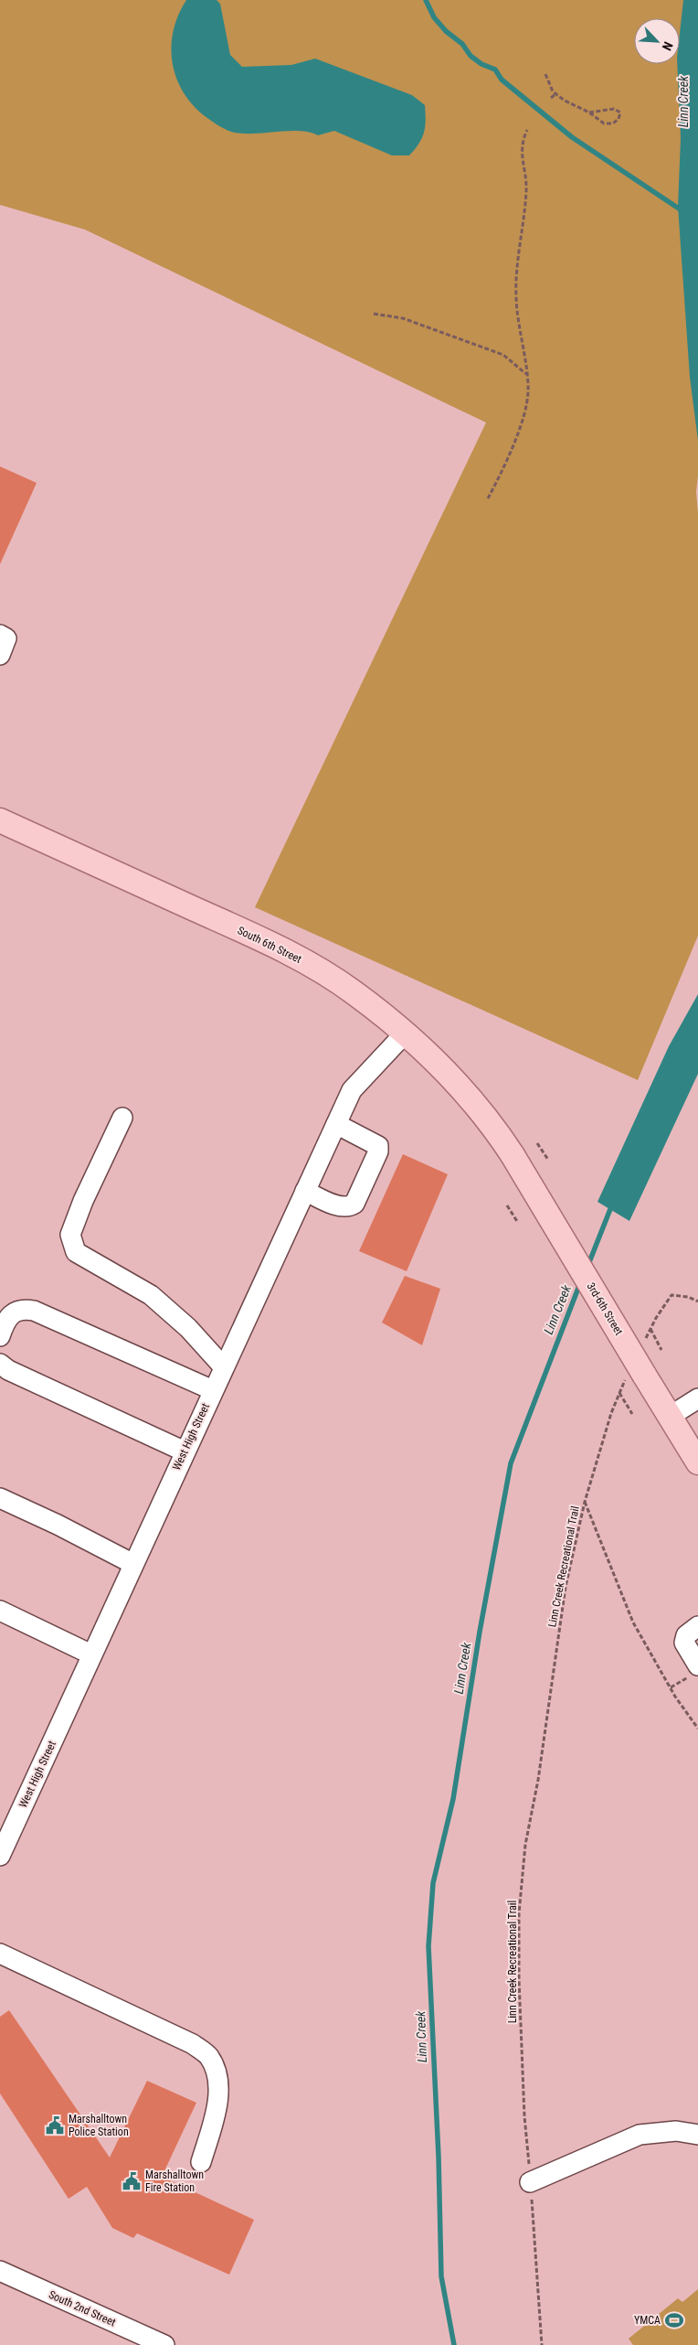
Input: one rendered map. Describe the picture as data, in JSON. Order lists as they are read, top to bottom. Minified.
{"streets":{"main road":["South 6th Street","3rd-6th Street"],"street":["West High Street","South 2nd Street"],"path":["Linn Creek Recreational Trail"]},"crossings":[["South 6th Street","3rd-6th Street"],["South 6th Street","West High Street"]],"water":["Linn Creek"],"places":{"public building":["Marshalltown Police Station","Marshalltown Fire Station"],"sports":["YMCA"]},"north":"bottom right"}
